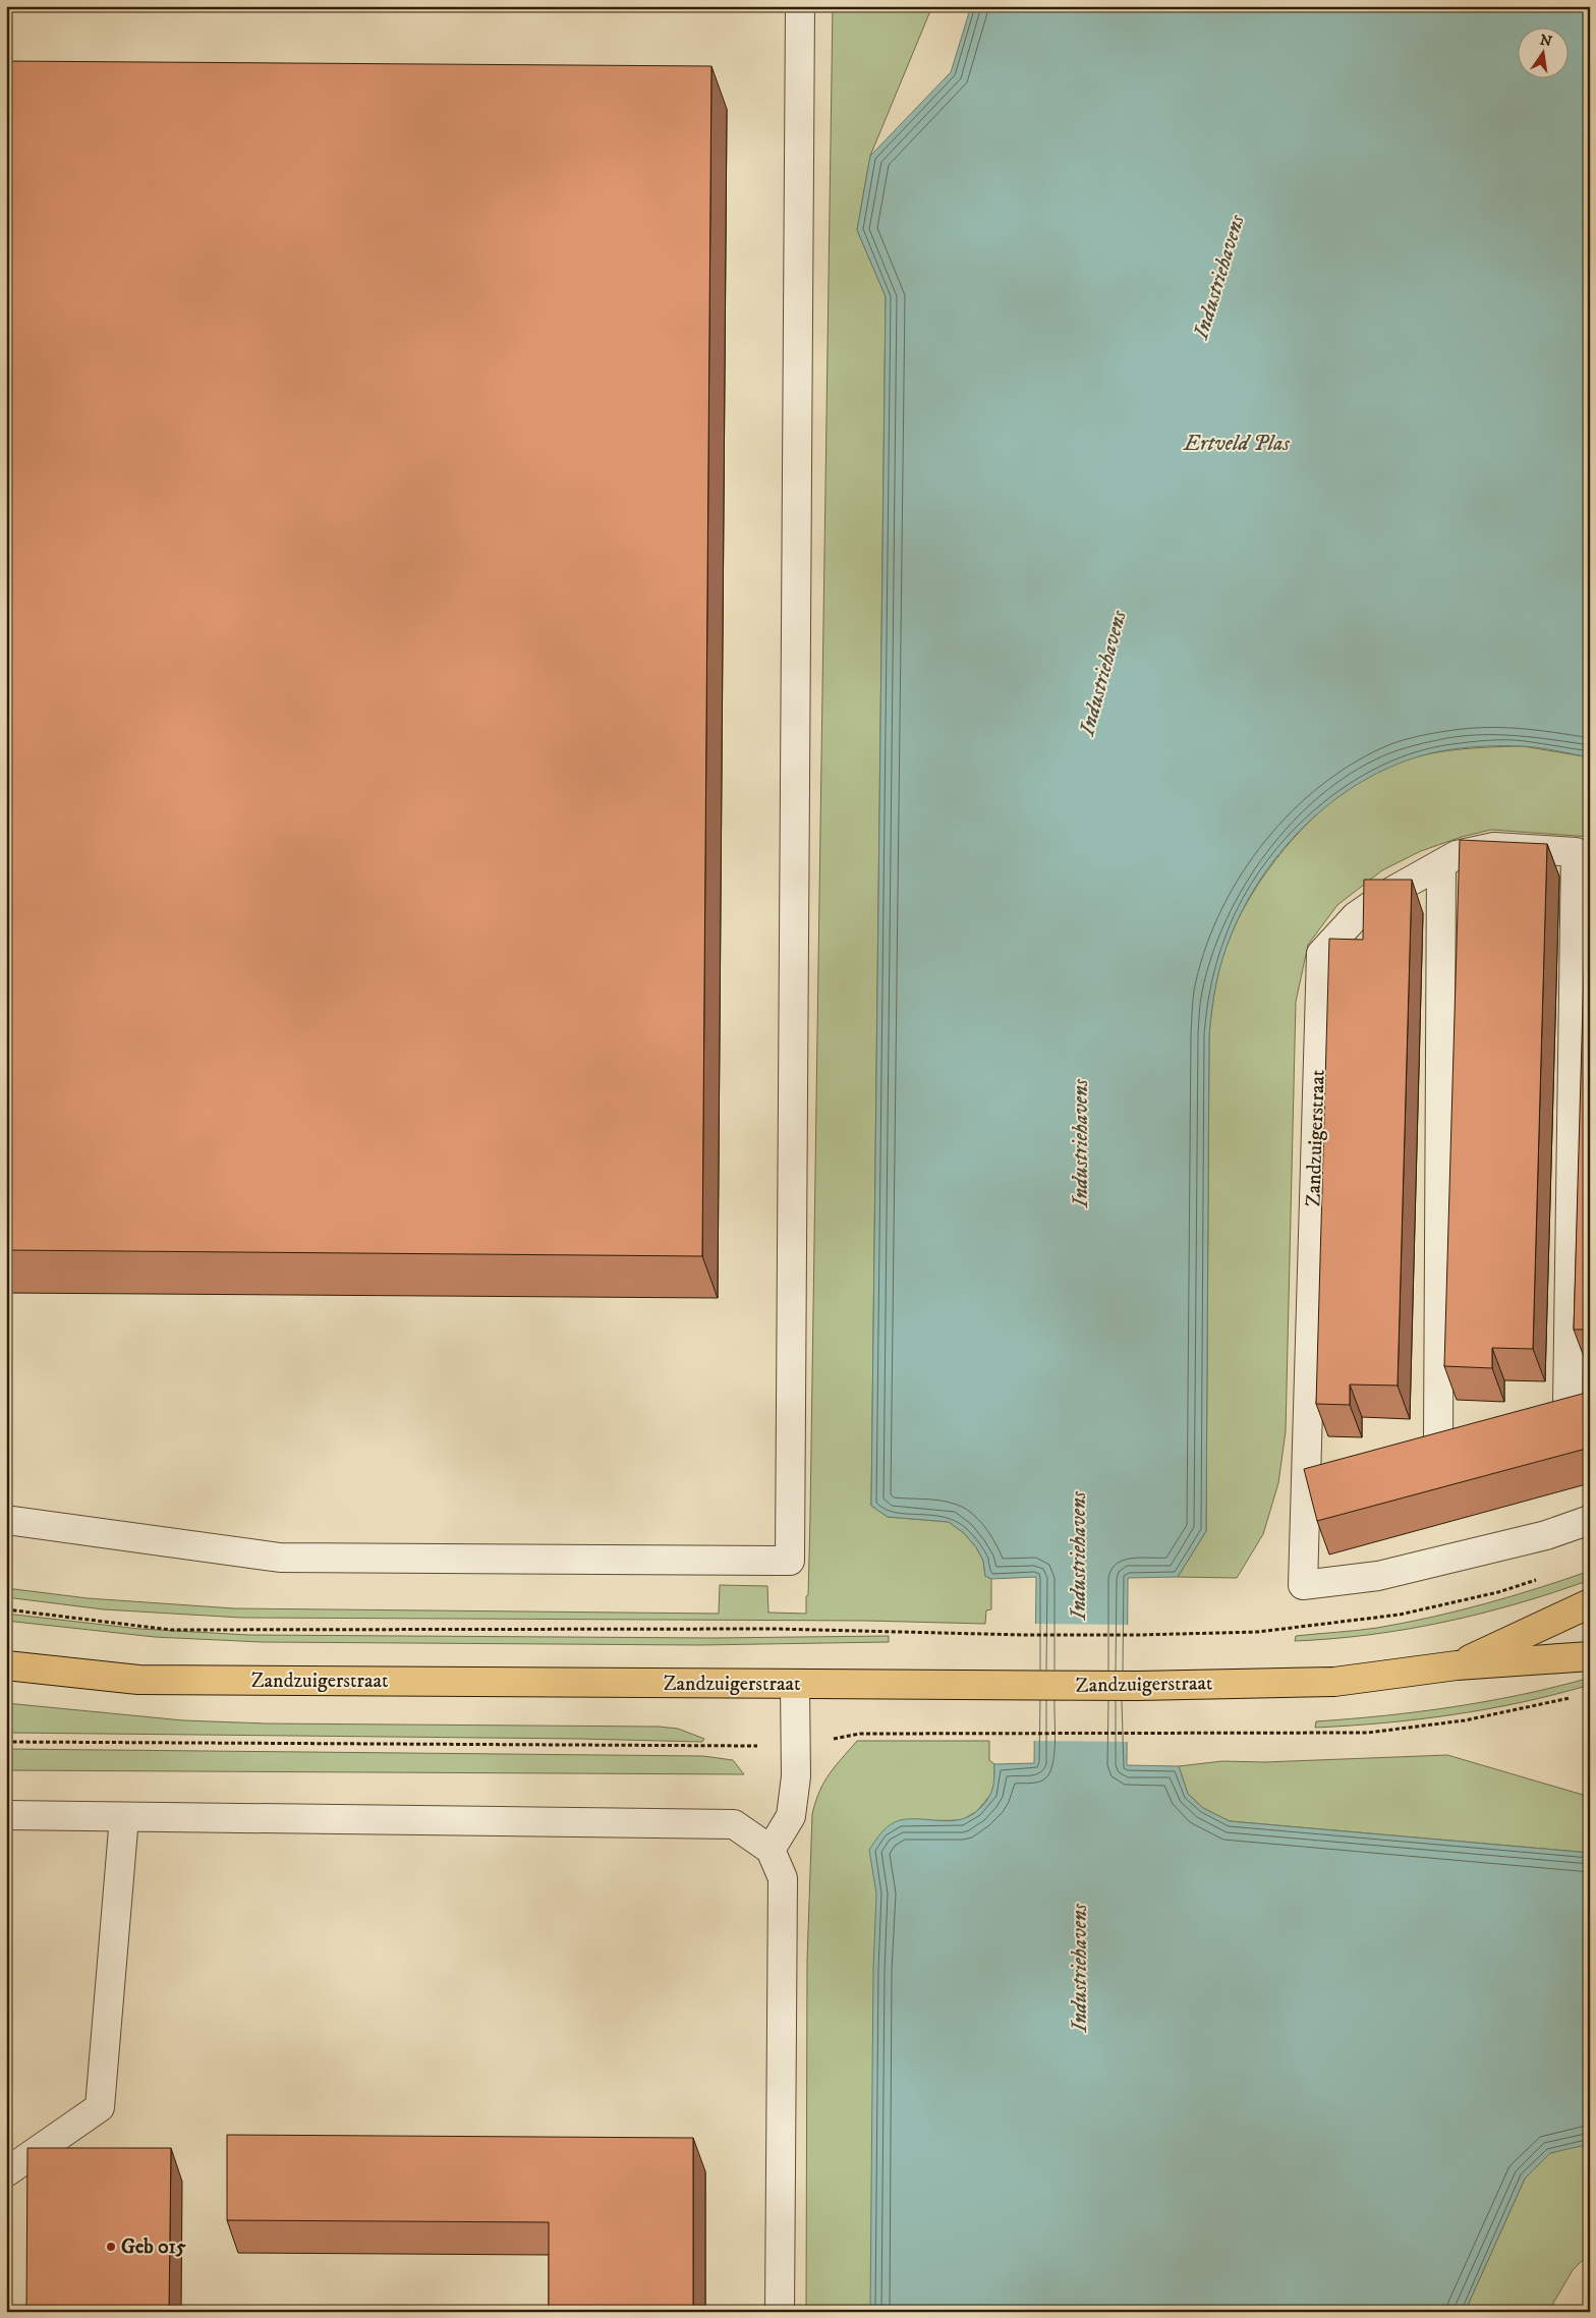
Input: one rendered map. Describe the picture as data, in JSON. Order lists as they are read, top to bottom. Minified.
{"streets":{"main road":["Zandzuigerstraat"]},"water":["Industriehavens","Ertveld Plas"],"places":["Geb 015"],"north":"top"}
